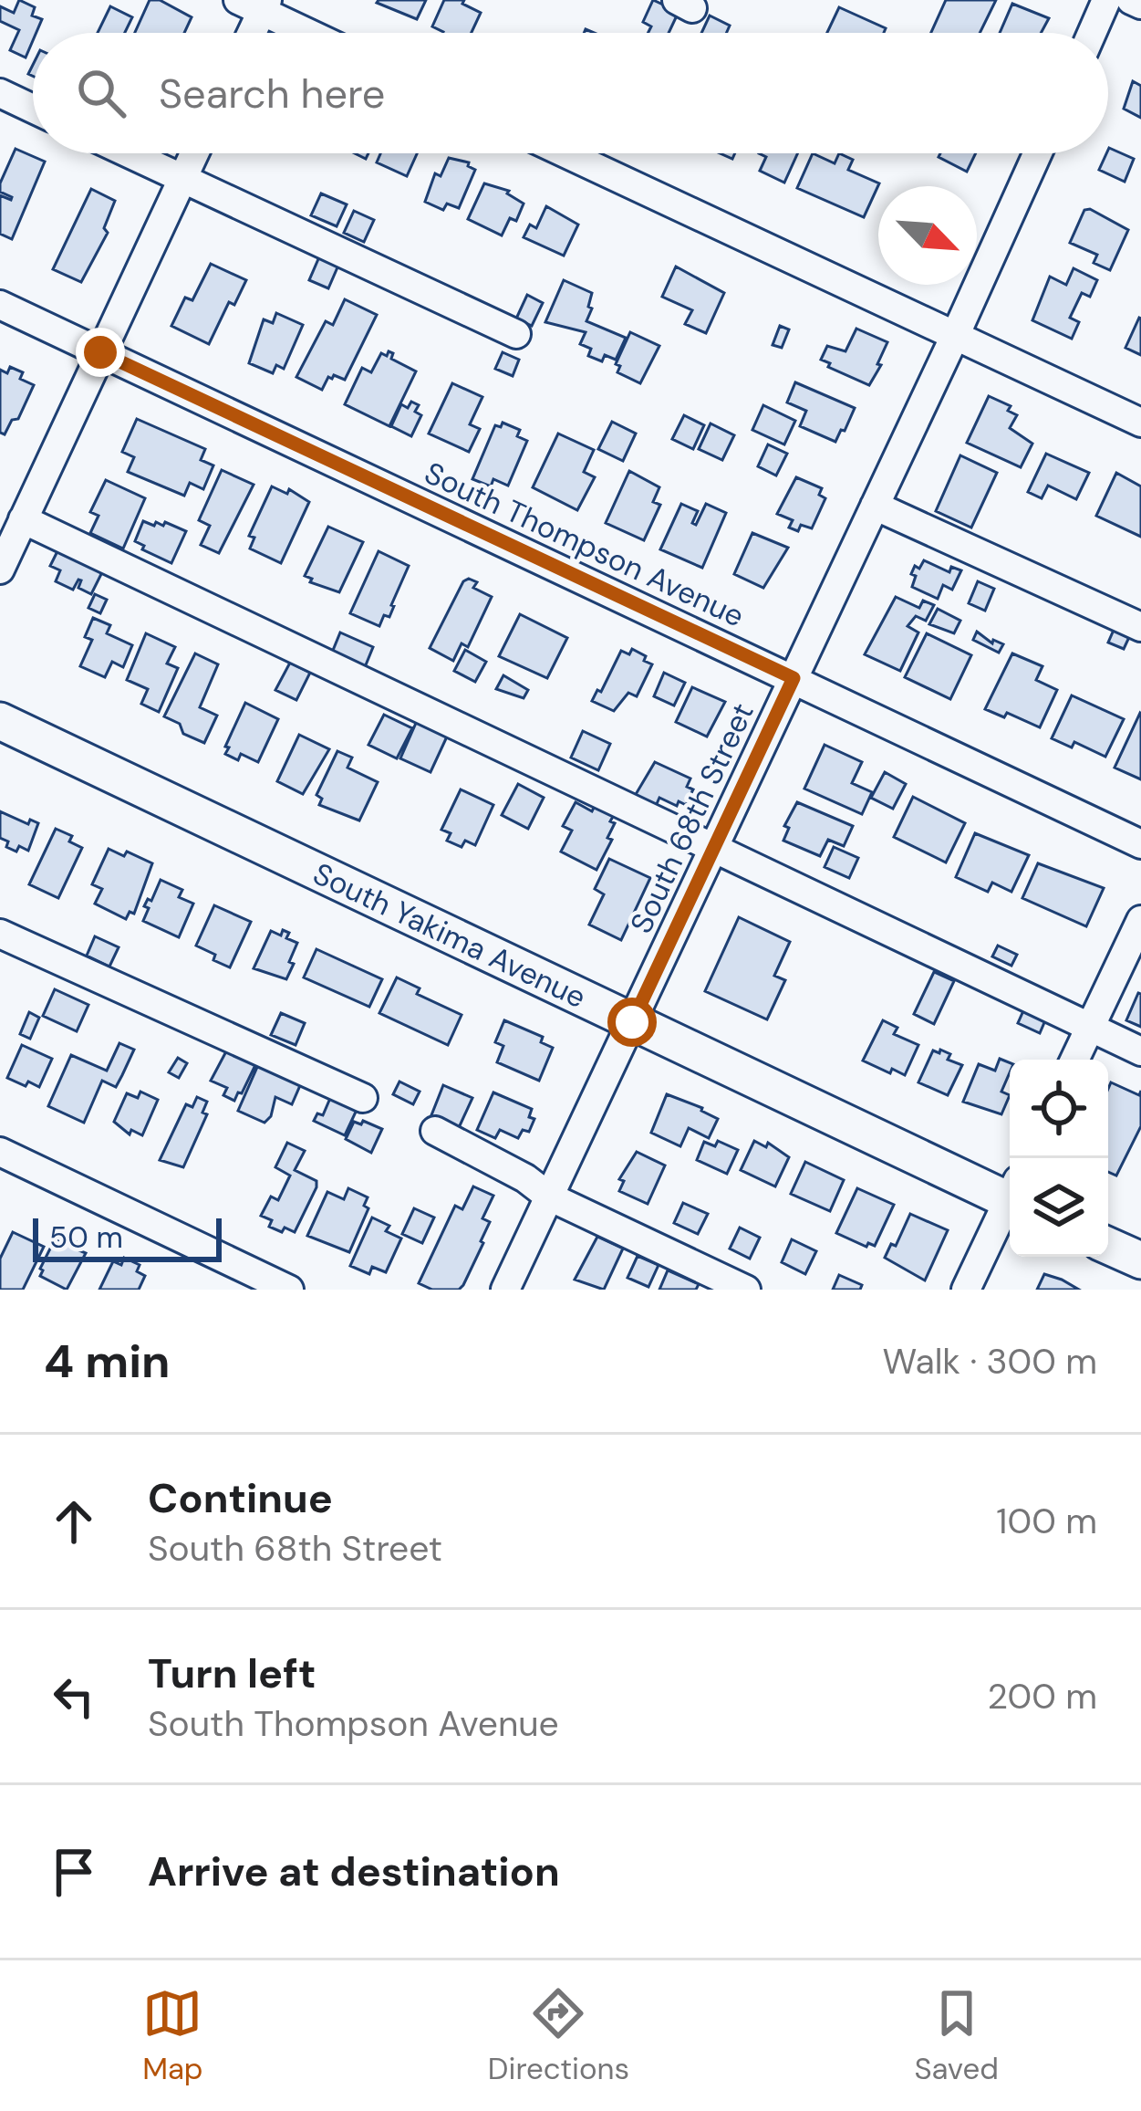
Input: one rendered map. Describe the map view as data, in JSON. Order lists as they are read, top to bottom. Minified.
{"streets":{"main road":["South Yakima Avenue"],"street":["South Thompson Avenue","South 68th Street"]},"crossings":[["South Thompson Avenue","South 68th Street"],["South 68th Street","South Yakima Avenue"]],"scale_bar":"50 m","north":"bottom right","page":{"search":"Search here","scale":"50 m","heading":["4 min","Walk · 300 m"],"list":[["Continue","South 68th Street","100 m"],["Turn left","South Thompson Avenue","200 m"],"Arrive at destination"],"nav":["Map","Directions","Saved"]}}
